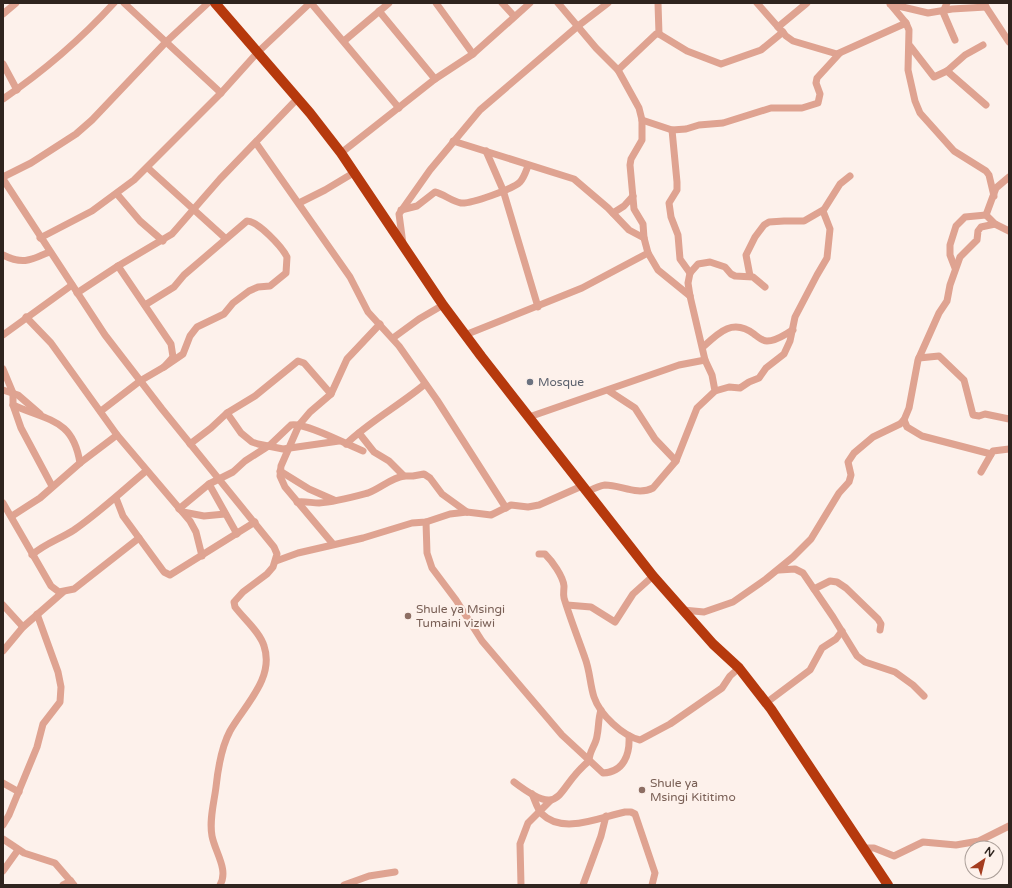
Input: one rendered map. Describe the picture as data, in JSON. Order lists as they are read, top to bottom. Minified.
{"places":["Mosque","Shule ya Msingi Tumaini viziwi","Shule ya Msingi Kititimo"],"north":"top right"}
